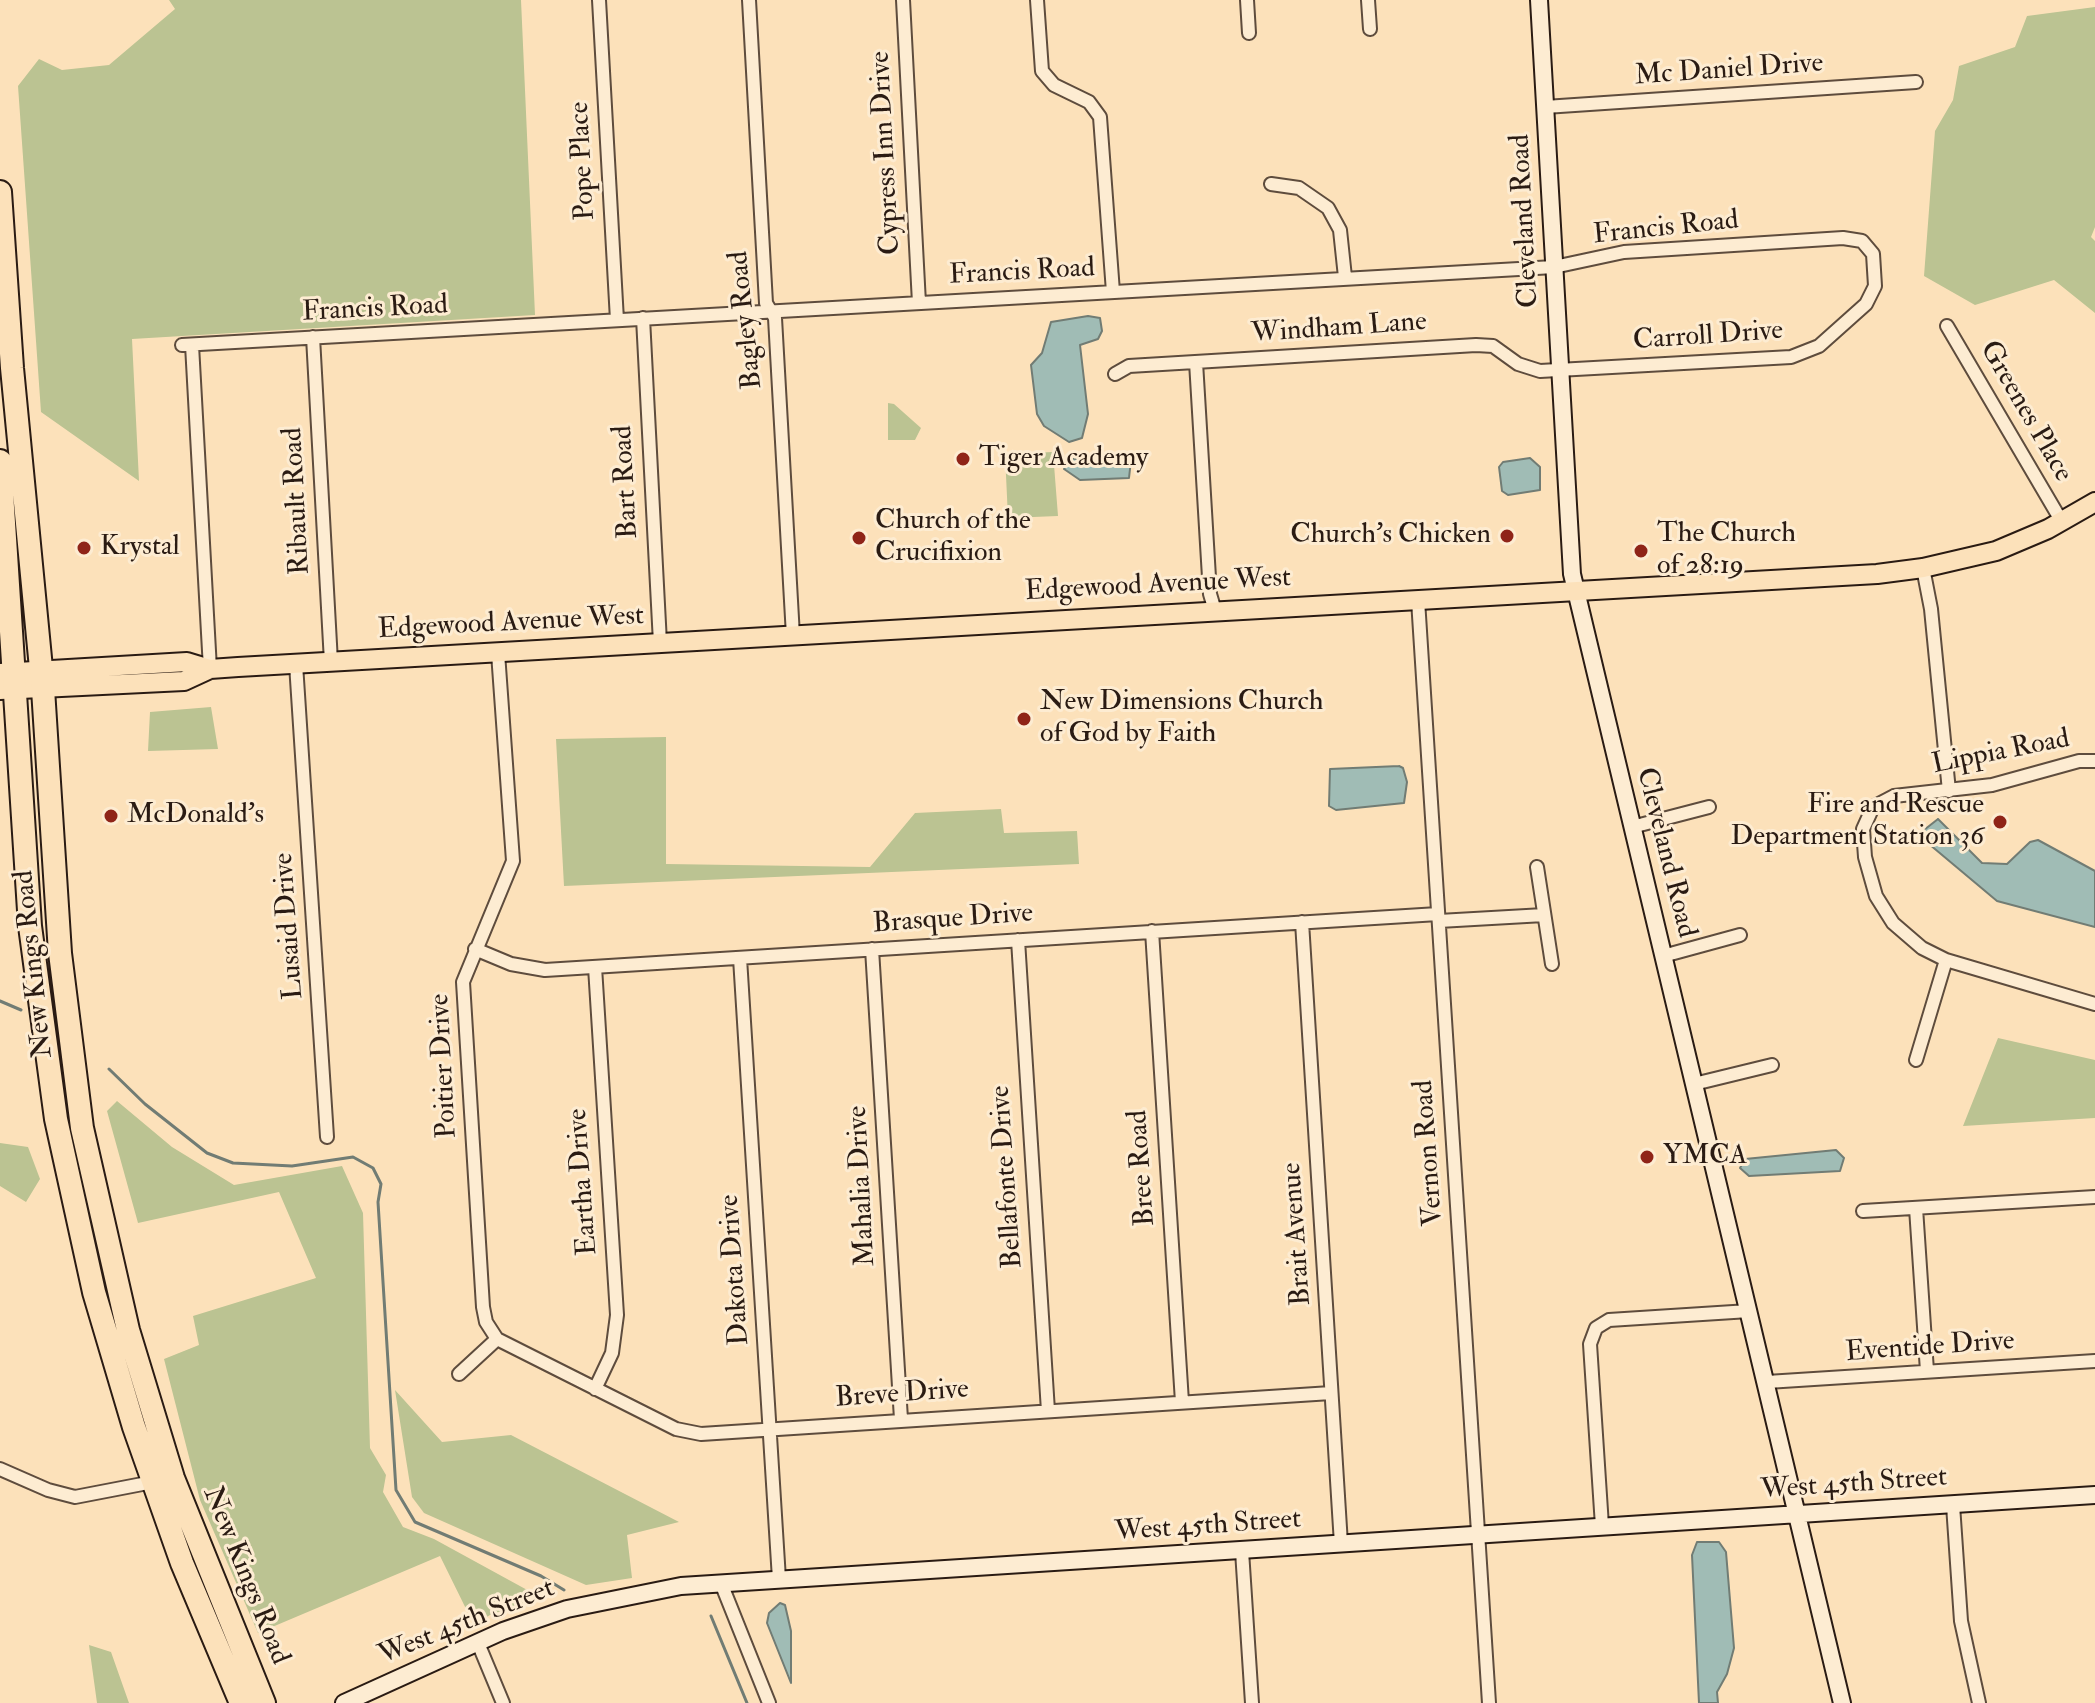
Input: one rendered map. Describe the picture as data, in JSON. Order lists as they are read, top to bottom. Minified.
{"streets":{"highway":["New Kings Road"],"main road":["Edgewood Avenue West"],"street":["Mc Daniel Drive","Cypress Inn Drive","Pope Place","Cleveland Road","Francis Road","Bagley Road","Windham Lane","Carroll Drive","Greenes Place","Bart Road","Ribault Road","Lippia Road","Brasque Drive","Lusaid Drive","Poitier Drive","Vernon Road","Bree Road","Bellafonte Drive","Eartha Drive","Mahalia Drive","Brait Avenue","Dakota Drive","Eventide Drive","Breve Drive","West 45th Street"]},"crossings":[["Mc Daniel Drive","Cleveland Road"],["Cypress Inn Drive","Francis Road"],["Pope Place","Francis Road"],["Cleveland Road","Francis Road"],["Cleveland Road","Windham Lane"],["Cleveland Road","Carroll Drive"],["Cleveland Road","Edgewood Avenue West"],["Cleveland Road","Eventide Drive"],["Cleveland Road","West 45th Street"],["Francis Road","Bagley Road"],["Francis Road","Carroll Drive"],["Francis Road","Bart Road"],["Francis Road","Ribault Road"],["Francis Road","Edgewood Avenue West"],["Bagley Road","Edgewood Avenue West"],["Windham Lane","Carroll Drive"],["Greenes Place","Edgewood Avenue West"],["Bart Road","Edgewood Avenue West"],["Ribault Road","Edgewood Avenue West"],["Edgewood Avenue West","Lusaid Drive"],["Edgewood Avenue West","New Kings Road"],["Edgewood Avenue West","Poitier Drive"],["Edgewood Avenue West","Vernon Road"],["Brasque Drive","Poitier Drive"],["Brasque Drive","Vernon Road"],["Brasque Drive","Bree Road"],["Brasque Drive","Bellafonte Drive"],["Brasque Drive","Eartha Drive"],["Brasque Drive","Mahalia Drive"],["Brasque Drive","Brait Avenue"],["Brasque Drive","Dakota Drive"],["Poitier Drive","Breve Drive"],["Vernon Road","West 45th Street"],["Bree Road","Breve Drive"],["Bellafonte Drive","Breve Drive"],["Eartha Drive","Breve Drive"],["Mahalia Drive","Breve Drive"],["Brait Avenue","Breve Drive"],["Brait Avenue","West 45th Street"],["Dakota Drive","Breve Drive"],["Dakota Drive","West 45th Street"]],"places":["Tiger Academy","Church's Chicken","Church of the Crucifixion","Krystal","The Church of 28:19","New Dimensions Church of God by Faith","McDonald's","Fire and Rescue Department Station 36","YMCA"]}
